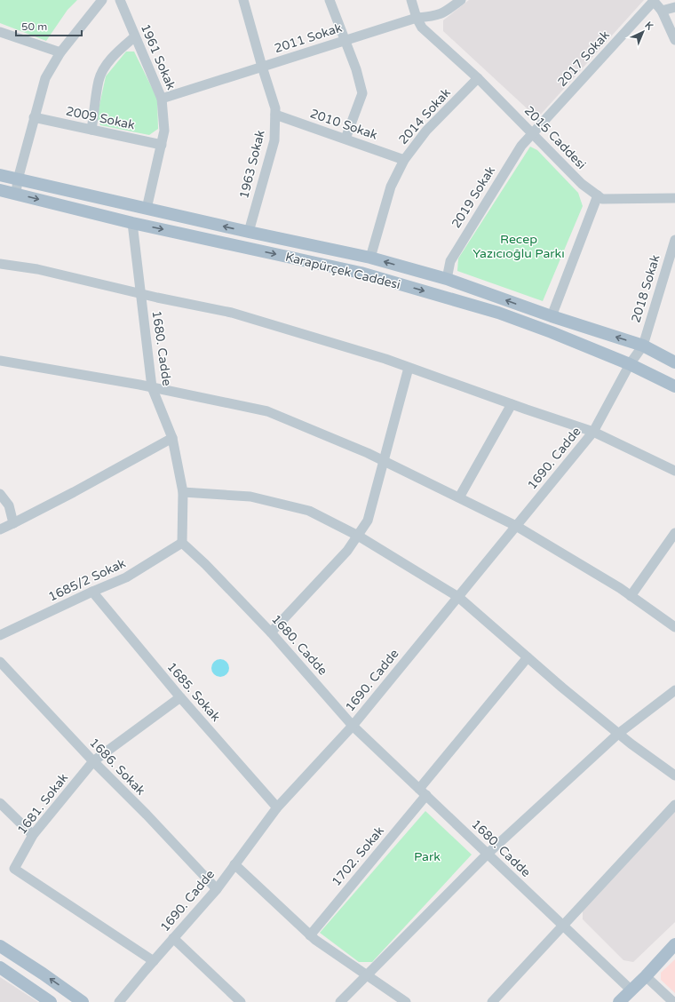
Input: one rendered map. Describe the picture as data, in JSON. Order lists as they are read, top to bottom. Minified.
{"streets":{"main road":["Karapürçek Caddesi"],"street":["2011 Sokak","1961 Sokak","2017 Sokak","2014 Sokak","2009 Sokak","2010 Sokak","2015 Caddesi","1963 Sokak","2019 Sokak","2018 Sokak","1680. Cadde","1690. Cadde","1685/2 Sokak","1685. Sokak","1686. Sokak","1681. Sokak","1702. Sokak"]},"crossings":[["2011 Sokak","1961 Sokak"],["2011 Sokak","2015 Caddesi"],["2011 Sokak","1963 Sokak"],["1961 Sokak","2009 Sokak"],["1961 Sokak","Karapürçek Caddesi"],["2017 Sokak","2015 Caddesi"],["2017 Sokak","2019 Sokak"],["2014 Sokak","2010 Sokak"],["2014 Sokak","2015 Caddesi"],["2014 Sokak","Karapürçek Caddesi"],["2010 Sokak","1963 Sokak"],["2015 Caddesi","2019 Sokak"],["1963 Sokak","Karapürçek Caddesi"],["2019 Sokak","Karapürçek Caddesi"],["Karapürçek Caddesi","2018 Sokak"],["Karapürçek Caddesi","1680. Cadde"],["Karapürçek Caddesi","1690. Cadde"],["2018 Sokak","1690. Cadde"],["1680. Cadde","1690. Cadde"],["1680. Cadde","1685/2 Sokak"],["1680. Cadde","1702. Sokak"],["1690. Cadde","1685. Sokak"],["1690. Cadde","1686. Sokak"],["1690. Cadde","1681. Sokak"],["1685/2 Sokak","1685. Sokak"],["1685. Sokak","1681. Sokak"],["1686. Sokak","1681. Sokak"]],"parks":["Recep Yazıcıoğlu Parkı","Park"],"scale_bar":"50 m","north":"top right"}
